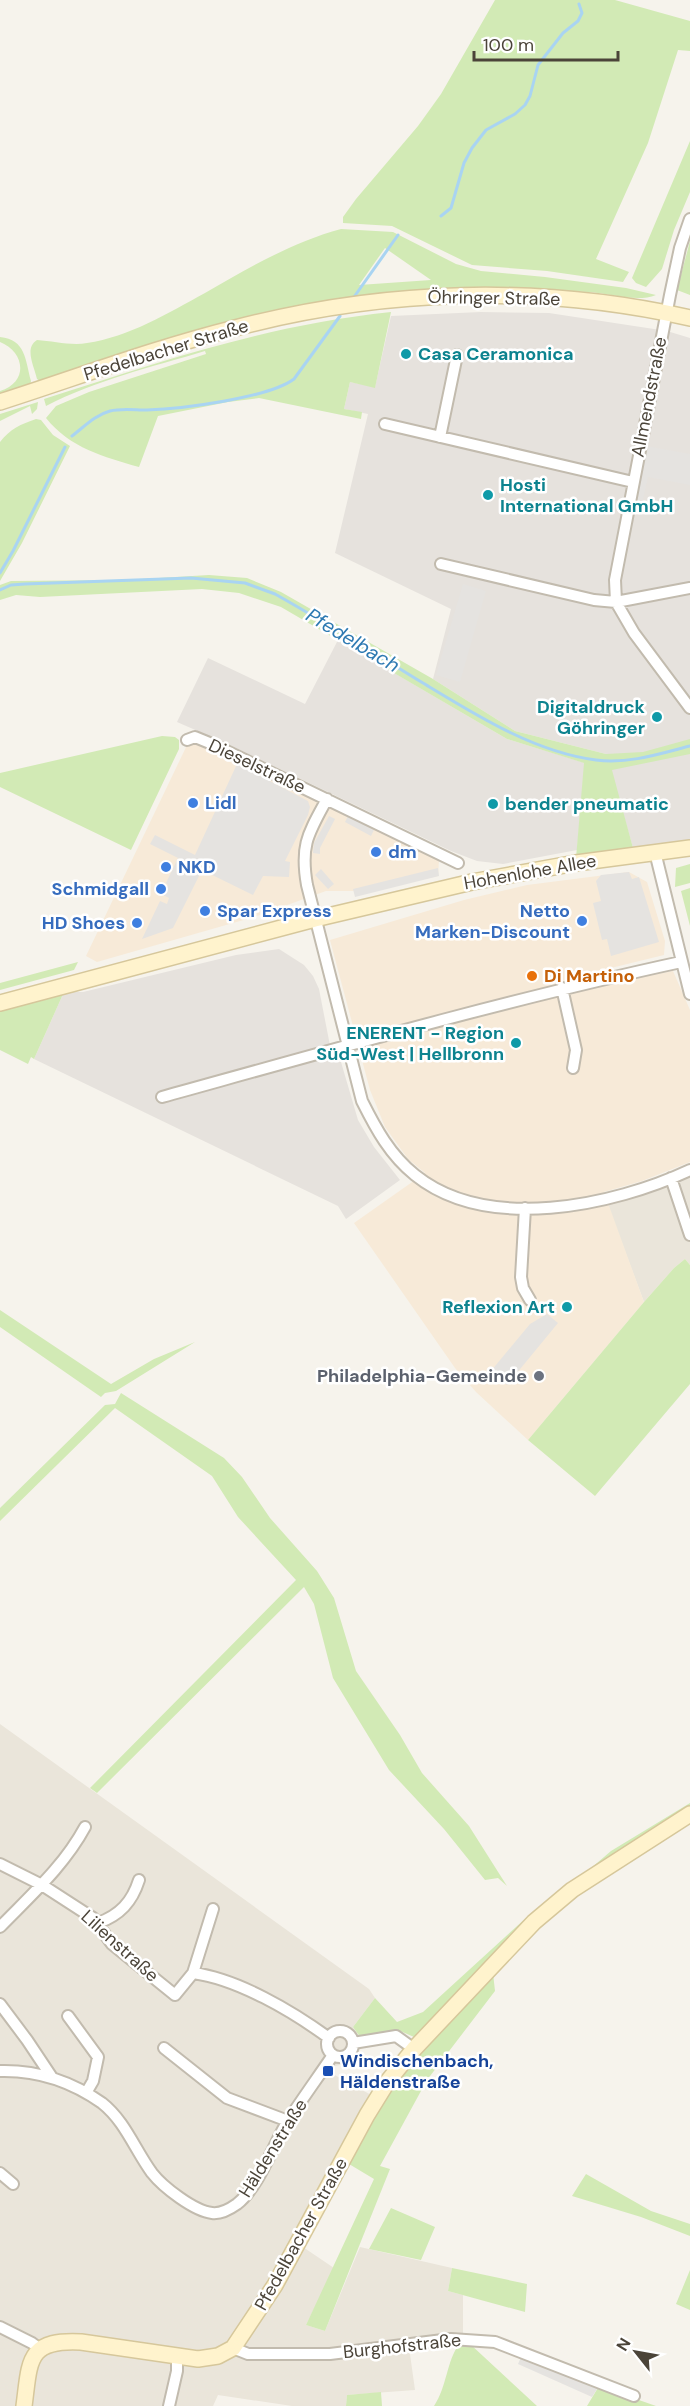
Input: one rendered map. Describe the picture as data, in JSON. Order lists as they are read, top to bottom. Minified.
{"streets":{"street":["Öhringer Straße","Pfedelbacher Straße","Allmendstraße","Dieselstraße","Hohenlohe Allee","Lilienstraße","Häldenstraße","Burghofstraße"]},"crossings":[["Öhringer Straße","Pfedelbacher Straße"],["Öhringer Straße","Allmendstraße"],["Pfedelbacher Straße","Burghofstraße"],["Dieselstraße","Hohenlohe Allee"]],"water":["Pfedelbach"],"places":{"other":["Casa Ceramonica","Hosti International GmbH","Digitaldruck Göhringer","Lidl","bender pneumatic","dm","NKD","Schmidgall","Spar Express","Netto Marken-Discount","HD Shoes","Di Martino","ENERENT - Region Süd-West | Hellbronn","Reflexion Art","Philadelphia-Gemeinde"],"transit":["Windischenbach, Häldenstraße"]},"scale_bar":"100 m","north":"top left"}
